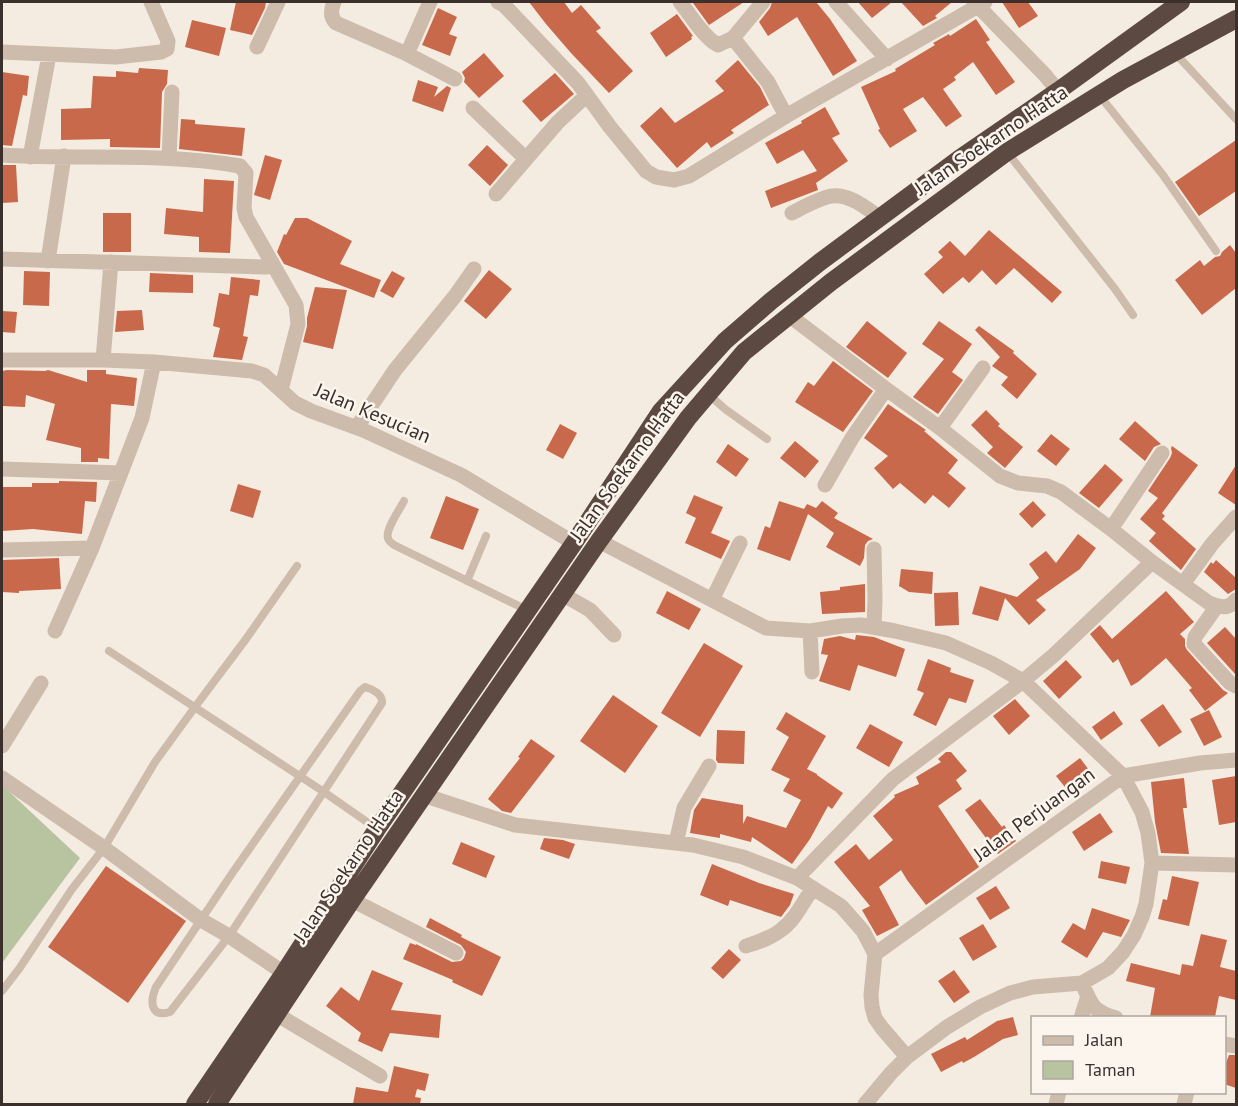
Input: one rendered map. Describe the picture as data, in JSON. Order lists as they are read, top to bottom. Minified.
{"streets":{"highway":["Jalan Soekarno Hatta"],"street":["Jalan Kesucian","Jalan Perjuangan"]},"crossings":[["Jalan Soekarno Hatta","Jalan Kesucian"]],"legend":["Jalan","Taman"]}
